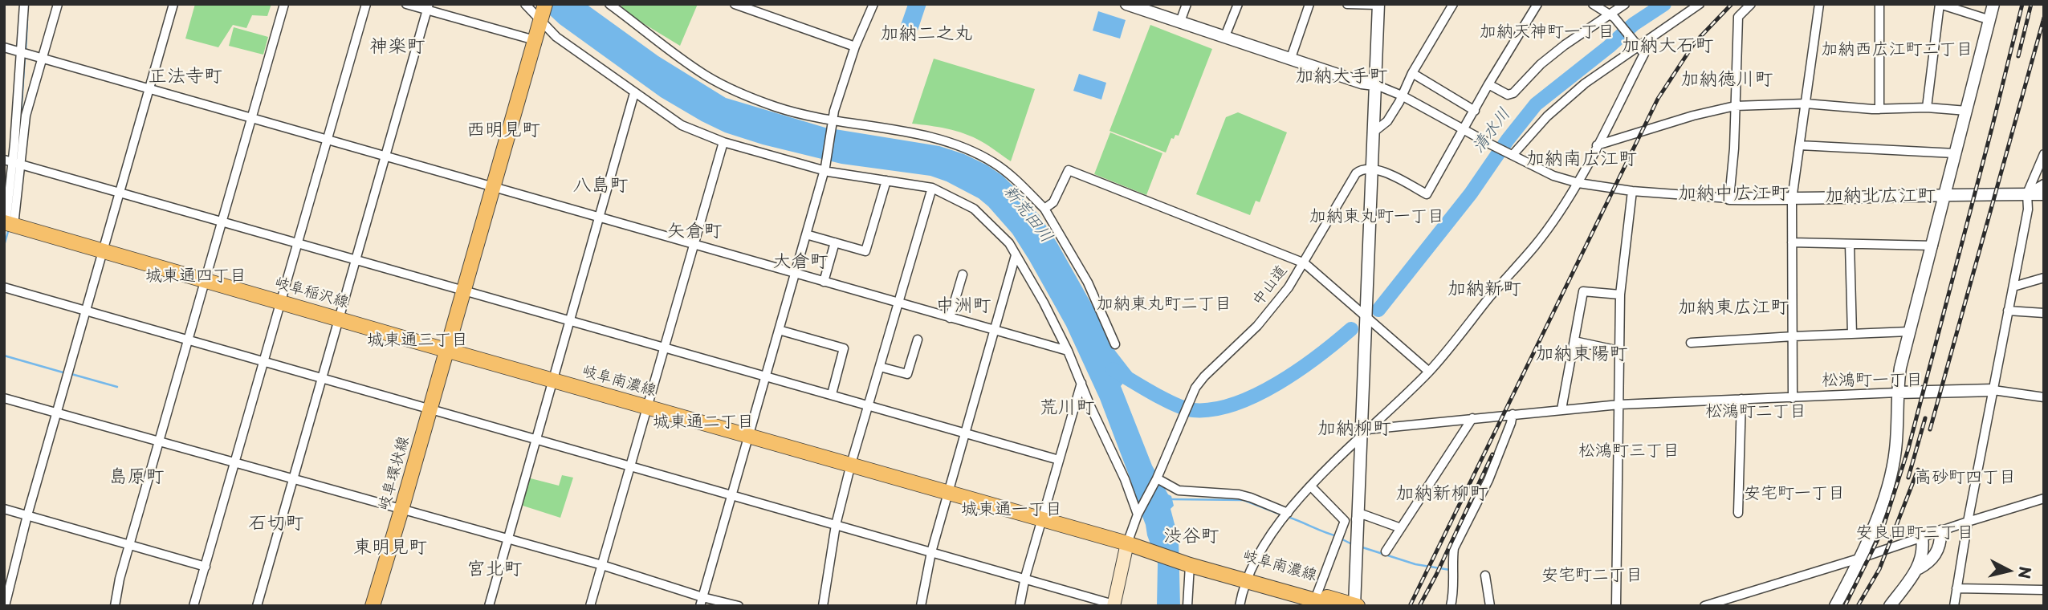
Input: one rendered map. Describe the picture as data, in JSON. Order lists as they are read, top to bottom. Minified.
{"streets":{"main road":["岐阜稲沢線","岐阜南濃線","岐阜環状線"],"street":["中山道"]},"crossings":[["中山道","岐阜南濃線"],["岐阜稲沢線","岐阜南濃線"],["岐阜稲沢線","岐阜環状線"],["岐阜南濃線","岐阜環状線"]],"districts":["加納天神町一丁目","加納二之丸","加納大石町","神楽町","加納西広江町二丁目","正法寺町","加納大手町","加納徳川町","西明見町","加納南広江町","八島町","加納中広江町","加納北広江町","加納東丸町一丁目","矢倉町","大倉町","城東通四丁目","加納新町","加納東丸町二丁目","中洲町","加納東広江町","城東通三丁目","加納東陽町","松鴻町一丁目","荒川町","松鴻町二丁目","城東通二丁目","加納柳町","松鴻町三丁目","島原町","高砂町四丁目","安宅町一丁目","加納新柳町","城東通一丁目","石切町","安良田町三丁目","渋谷町","東明見町","宮北町","安宅町二丁目"],"water":["清水川","新荒田川"],"north":"right"}
